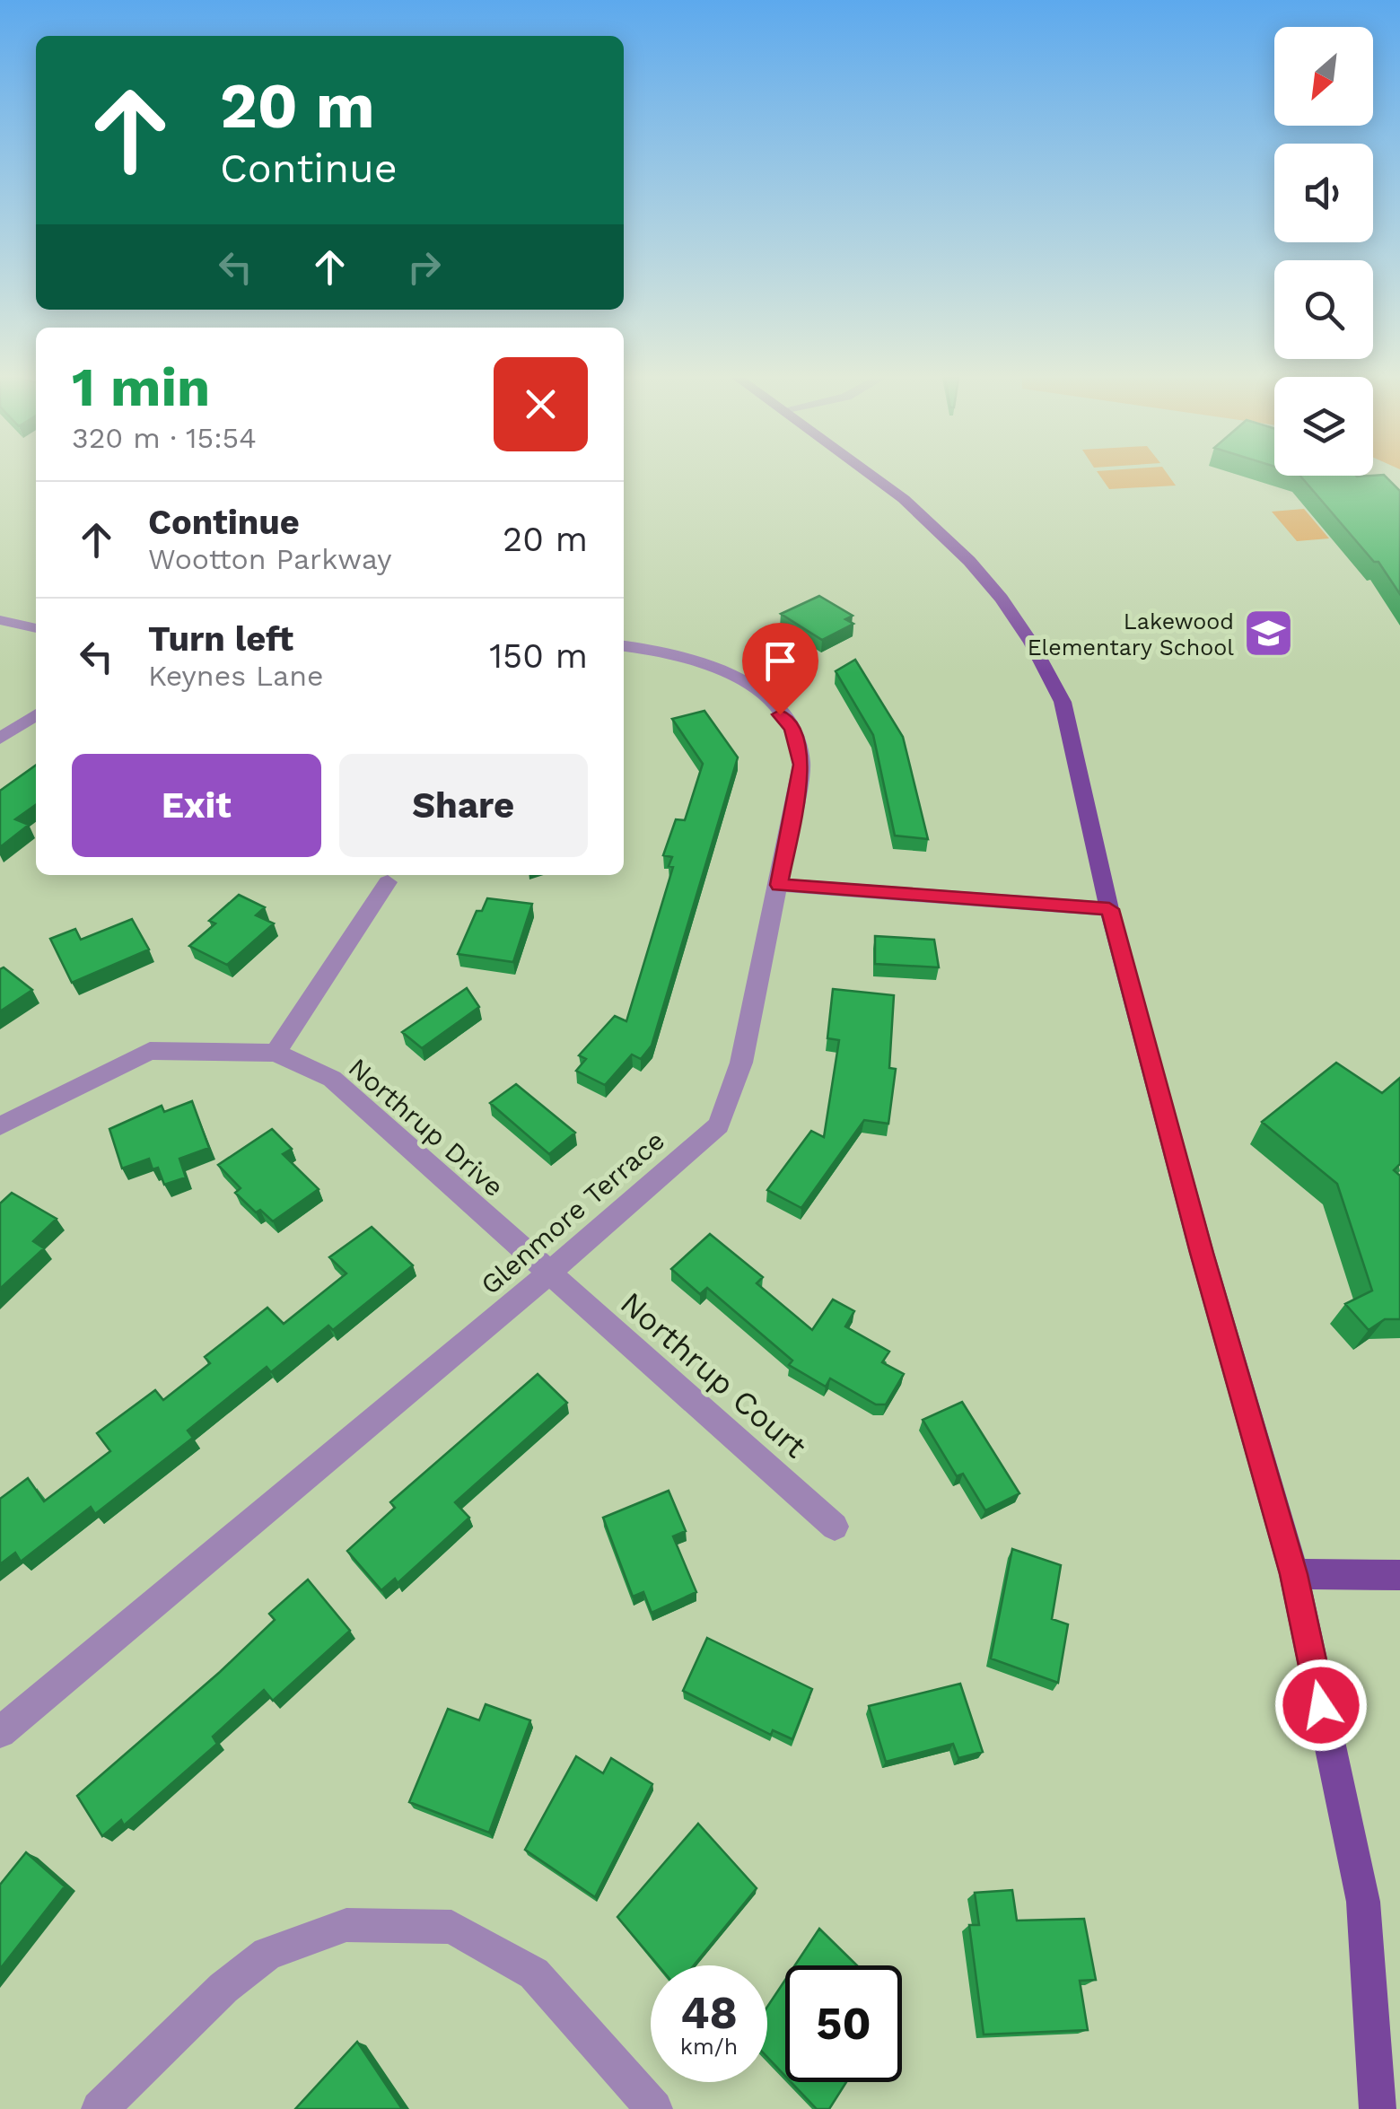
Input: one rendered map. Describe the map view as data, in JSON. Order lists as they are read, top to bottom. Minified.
{"streets":{"street":["Northrup Drive","Glenmore Terrace","Northrup Court"]},"crossings":[["Northrup Drive","Glenmore Terrace"],["Northrup Drive","Northrup Court"],["Glenmore Terrace","Northrup Court"]],"places":{"school or university":["Lakewood Elementary School"]},"north":"bottom left","page":{"turn":["20 m","Continue"],"heading":["1 min","320 m · 15:54"],"list":[{"name":"Continue","note":"Wootton Parkway","value":"20 m"},{"name":"Turn left","note":"Keynes Lane","value":"150 m"}],"buttons":["Exit","Share"],"speed":"48 km/h","limit":"50"}}
